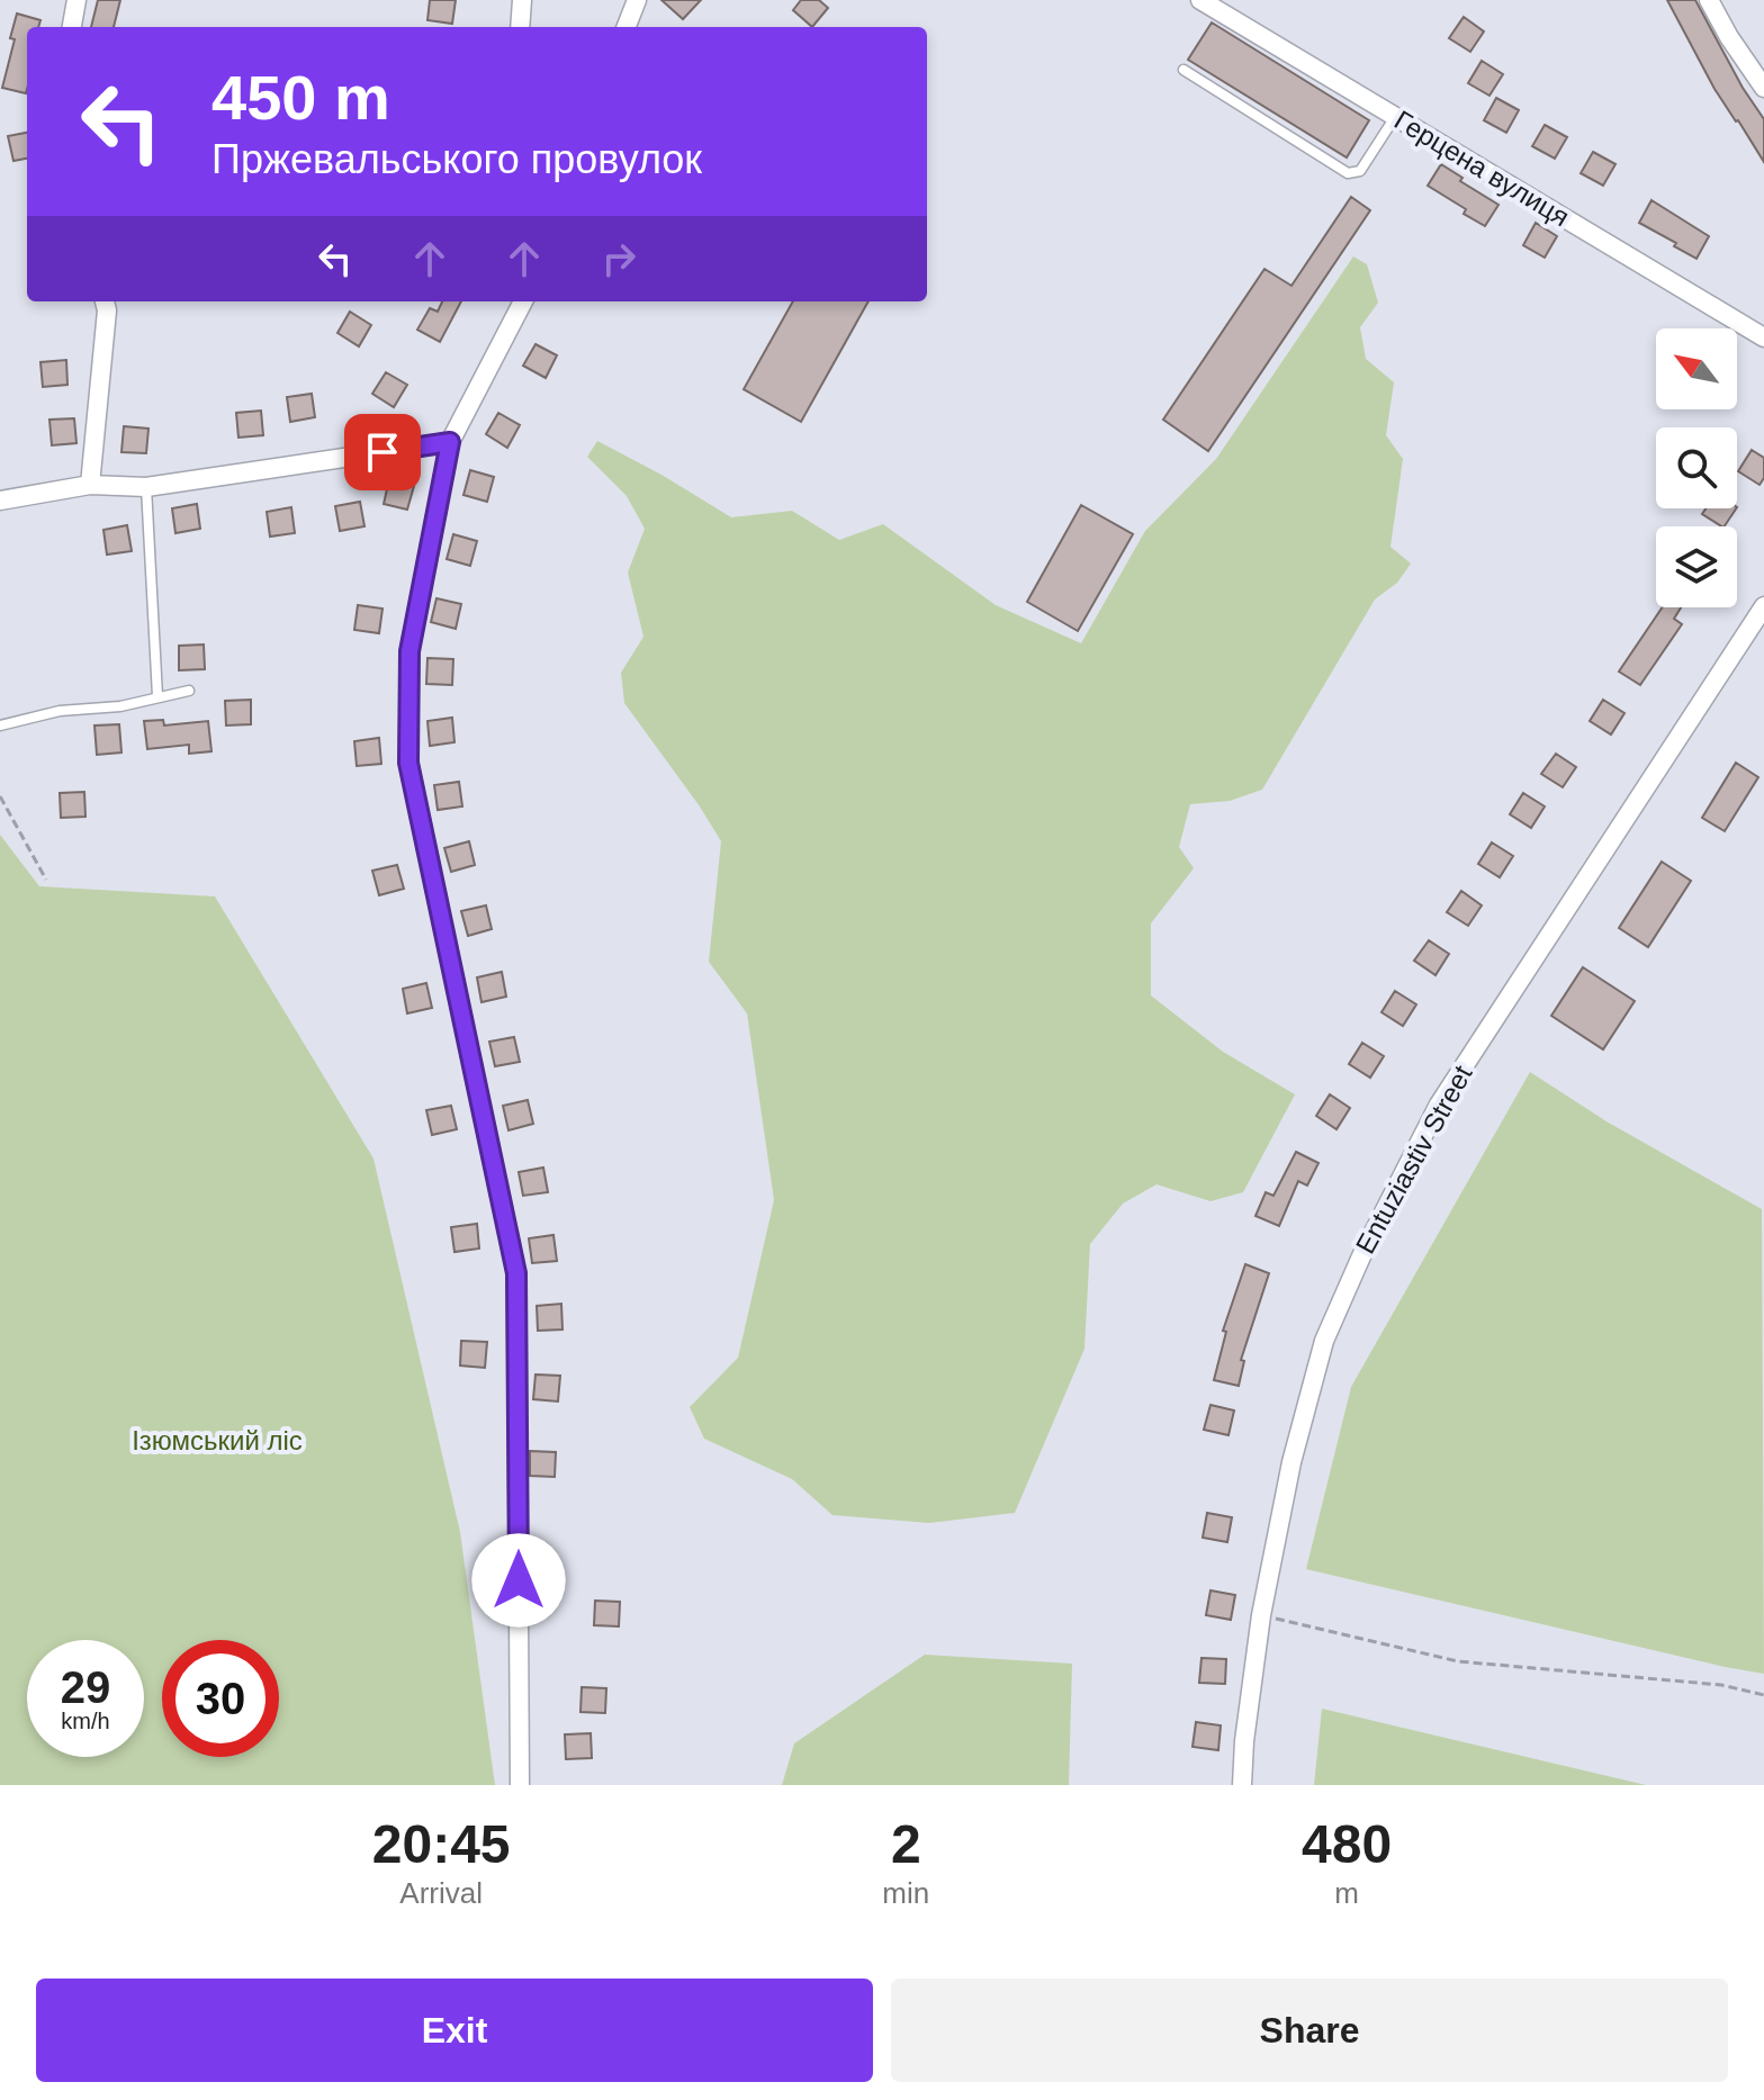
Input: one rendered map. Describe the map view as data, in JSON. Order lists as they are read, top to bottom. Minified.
{"streets":{"street":["Герцена вулиця","Entuziastiv Street"]},"parks":["Ізюмський ліс"],"north":"top left","page":{"turn":["450 m","Пржевальського провулок"],"speed":"29 km/h","limit":"30","eta":["20:45","Arrival","2","min","480","m"],"buttons":["Exit","Share"]}}
